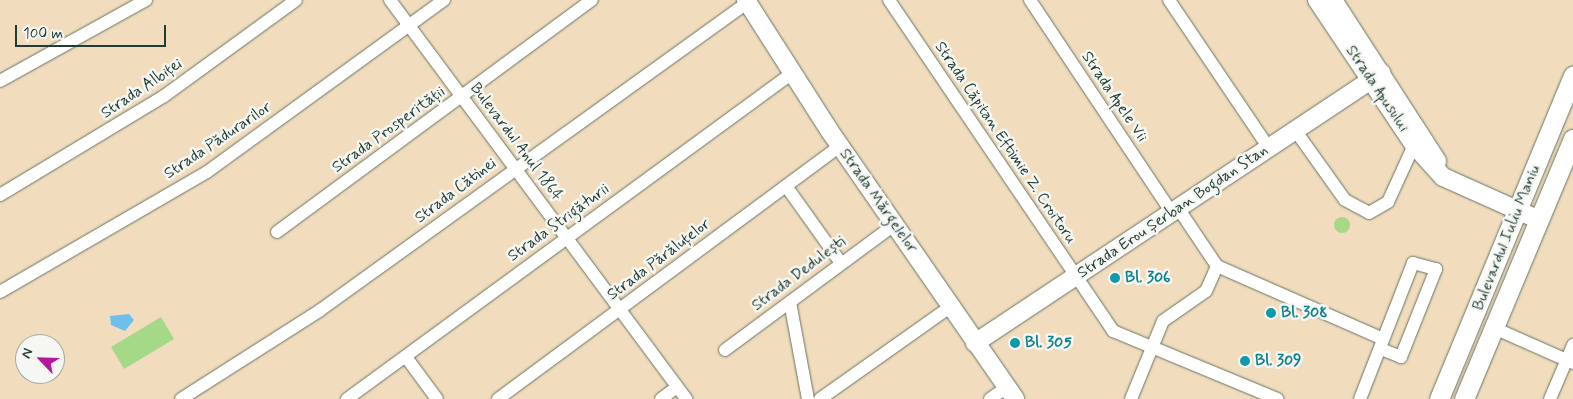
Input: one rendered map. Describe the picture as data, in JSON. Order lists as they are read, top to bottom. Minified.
{"streets":{"main road":["Bulevardul Iuliu Maniu"],"street":["Strada Albiței","Strada Apusului","Strada Apele Vii","Strada Prosperității","Strada Pădurarilor","Bulevardul Anul 1864","Strada Căpitan Eftimie Z. Croitoru","Strada Cătinei","Strada Mărgelelor","Strada Erou Șerban Bogdan Stan","Strada Strigăturii","Strada Părăluțelor","Strada Dedulești"]},"crossings":[["Strada Apusului","Strada Erou Șerban Bogdan Stan"],["Strada Apusului","Bulevardul Iuliu Maniu"],["Strada Apele Vii","Strada Erou Șerban Bogdan Stan"],["Strada Prosperității","Bulevardul Anul 1864"],["Strada Pădurarilor","Bulevardul Anul 1864"],["Bulevardul Anul 1864","Strada Cătinei"],["Bulevardul Anul 1864","Strada Strigăturii"],["Bulevardul Anul 1864","Strada Părăluțelor"],["Strada Căpitan Eftimie Z. Croitoru","Strada Erou Șerban Bogdan Stan"],["Strada Cătinei","Strada Mărgelelor"],["Strada Mărgelelor","Strada Erou Șerban Bogdan Stan"],["Strada Mărgelelor","Strada Strigăturii"],["Strada Mărgelelor","Strada Părăluțelor"],["Strada Mărgelelor","Strada Dedulești"]],"places":["Bl. 306","Bl. 308","Bl. 305","Bl. 309"],"scale_bar":"100 m","north":"top left"}
